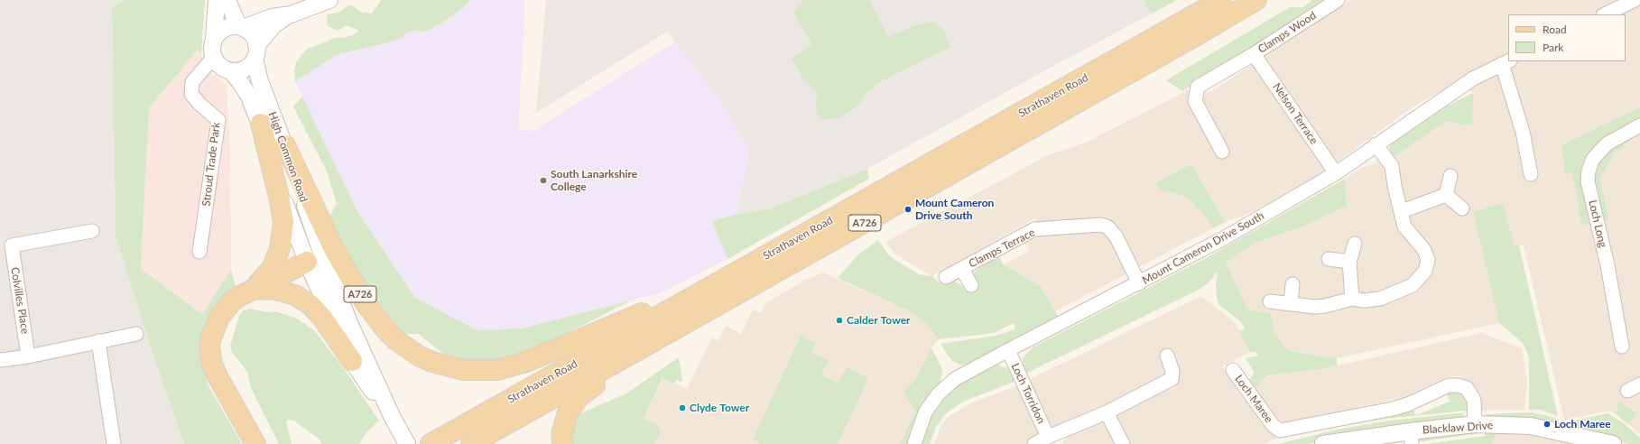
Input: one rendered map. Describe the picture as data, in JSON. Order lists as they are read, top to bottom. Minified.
{"streets":{"main road":["Strathaven Road","A726"],"street":["Clamps Wood","Nelson Terrace","High Common Road","Stroud Trade Park","Loch Long","Clamps Terrace","Mount Cameron Drive South","Colvilles Place","Loch Torridon","Loch Maree","Blacklaw Drive"]},"crossings":[["Clamps Wood","Nelson Terrace"],["Strathaven Road","A726"],["Nelson Terrace","Mount Cameron Drive South"],["High Common Road","Stroud Trade Park"],["High Common Road","A726"],["Clamps Terrace","Mount Cameron Drive South"],["Mount Cameron Drive South","Loch Torridon"],["Loch Maree","Blacklaw Drive"]],"places":["South Lanarkshire College","Mount Cameron Drive South","Calder Tower","Clyde Tower","Loch Maree"],"legend":["Road","Park"]}
